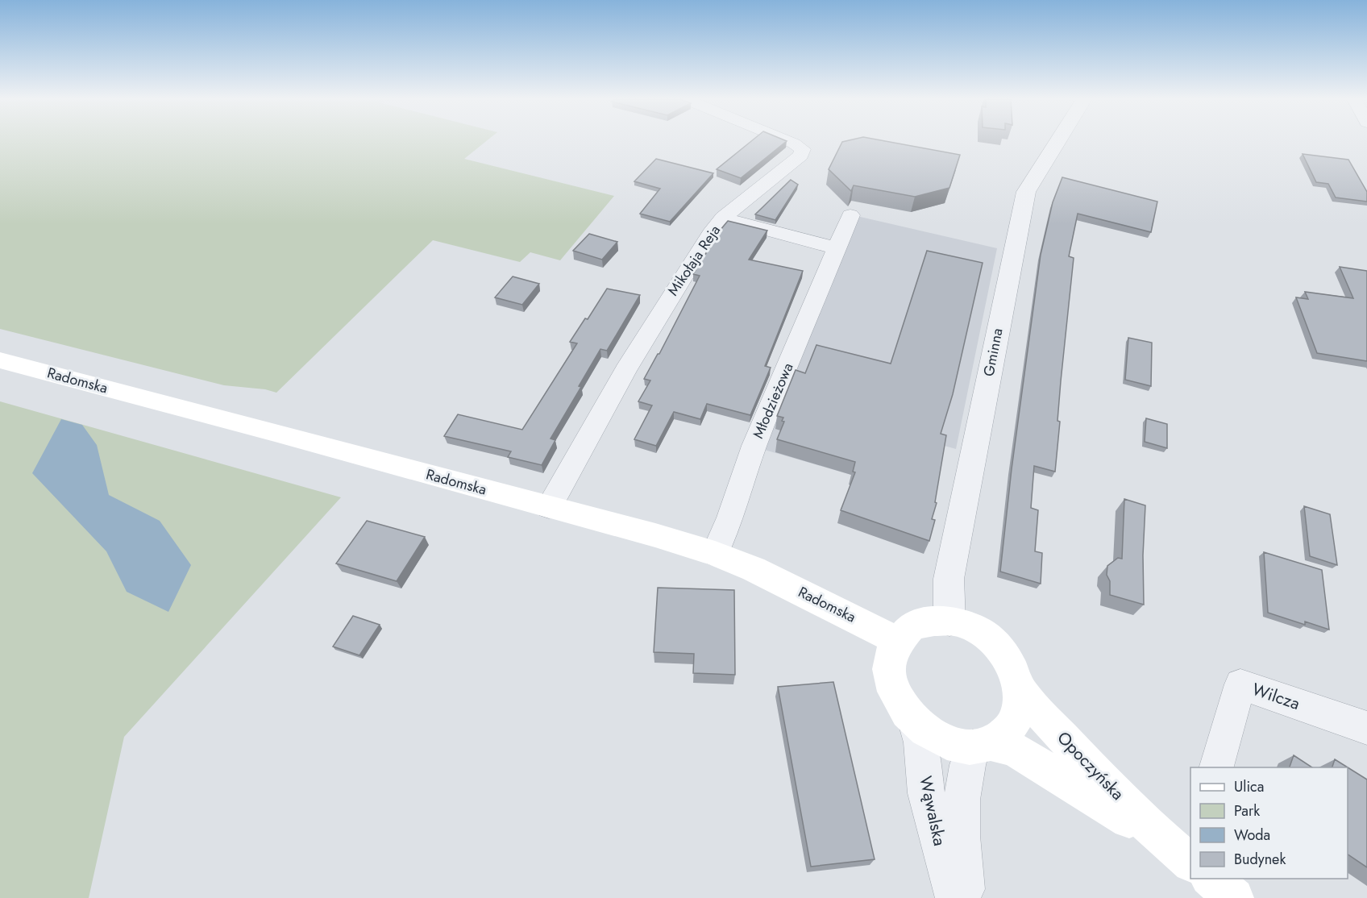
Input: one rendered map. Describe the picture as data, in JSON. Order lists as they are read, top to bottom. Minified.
{"streets":{"main road":["Radomska","Opoczyńska"],"street":["Mikołaja Reja","Gminna","Młodzieżowa","Wilcza","Wąwalska"]},"crossings":[["Mikołaja Reja","Radomska"],["Gminna","Radomska"],["Gminna","Opoczyńska"],["Gminna","Wąwalska"],["Radomska","Młodzieżowa"],["Radomska","Opoczyńska"],["Radomska","Wąwalska"],["Opoczyńska","Wąwalska"]],"legend":["Ulica","Park","Woda","Budynek"]}
